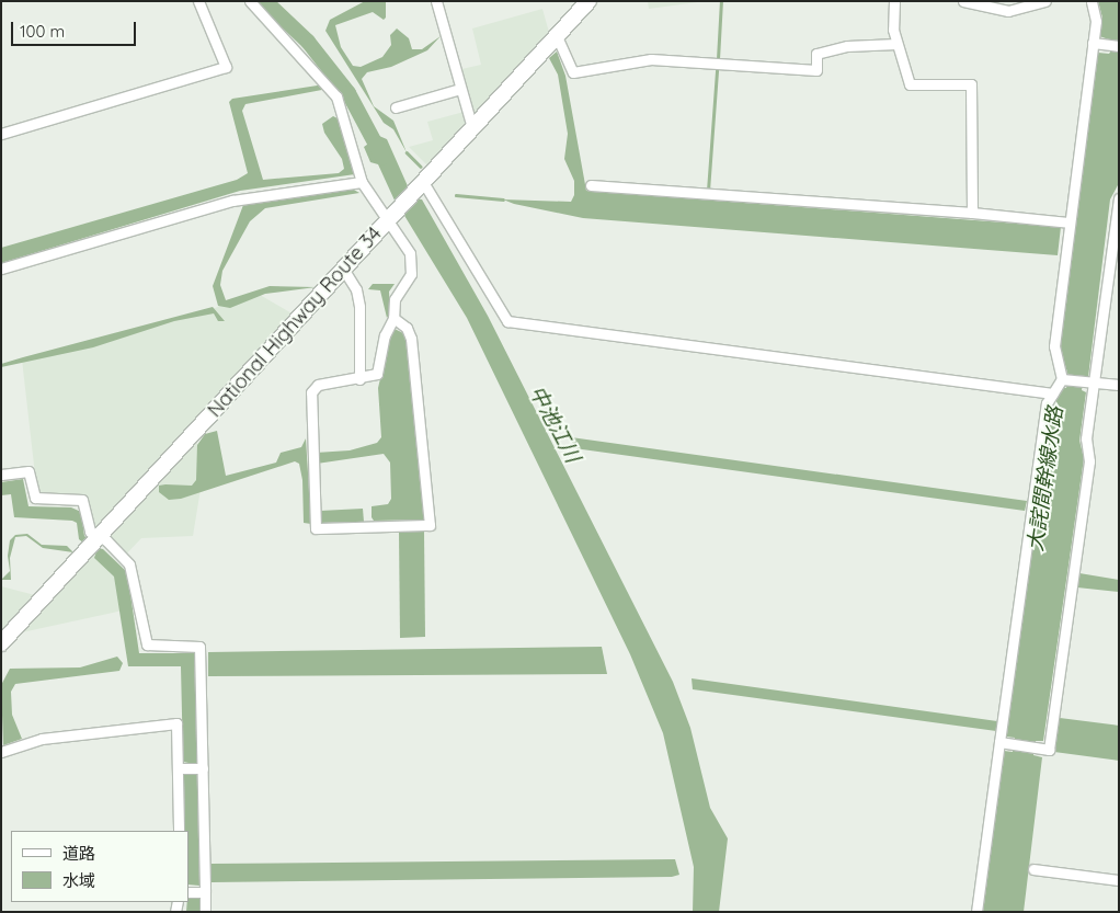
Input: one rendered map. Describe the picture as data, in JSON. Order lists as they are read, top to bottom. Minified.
{"streets":{"highway":["National Highway Route 34"]},"water":["中池江川","大詫間幹線水路"],"legend":["道路","水域"],"scale_bar":"100 m"}
